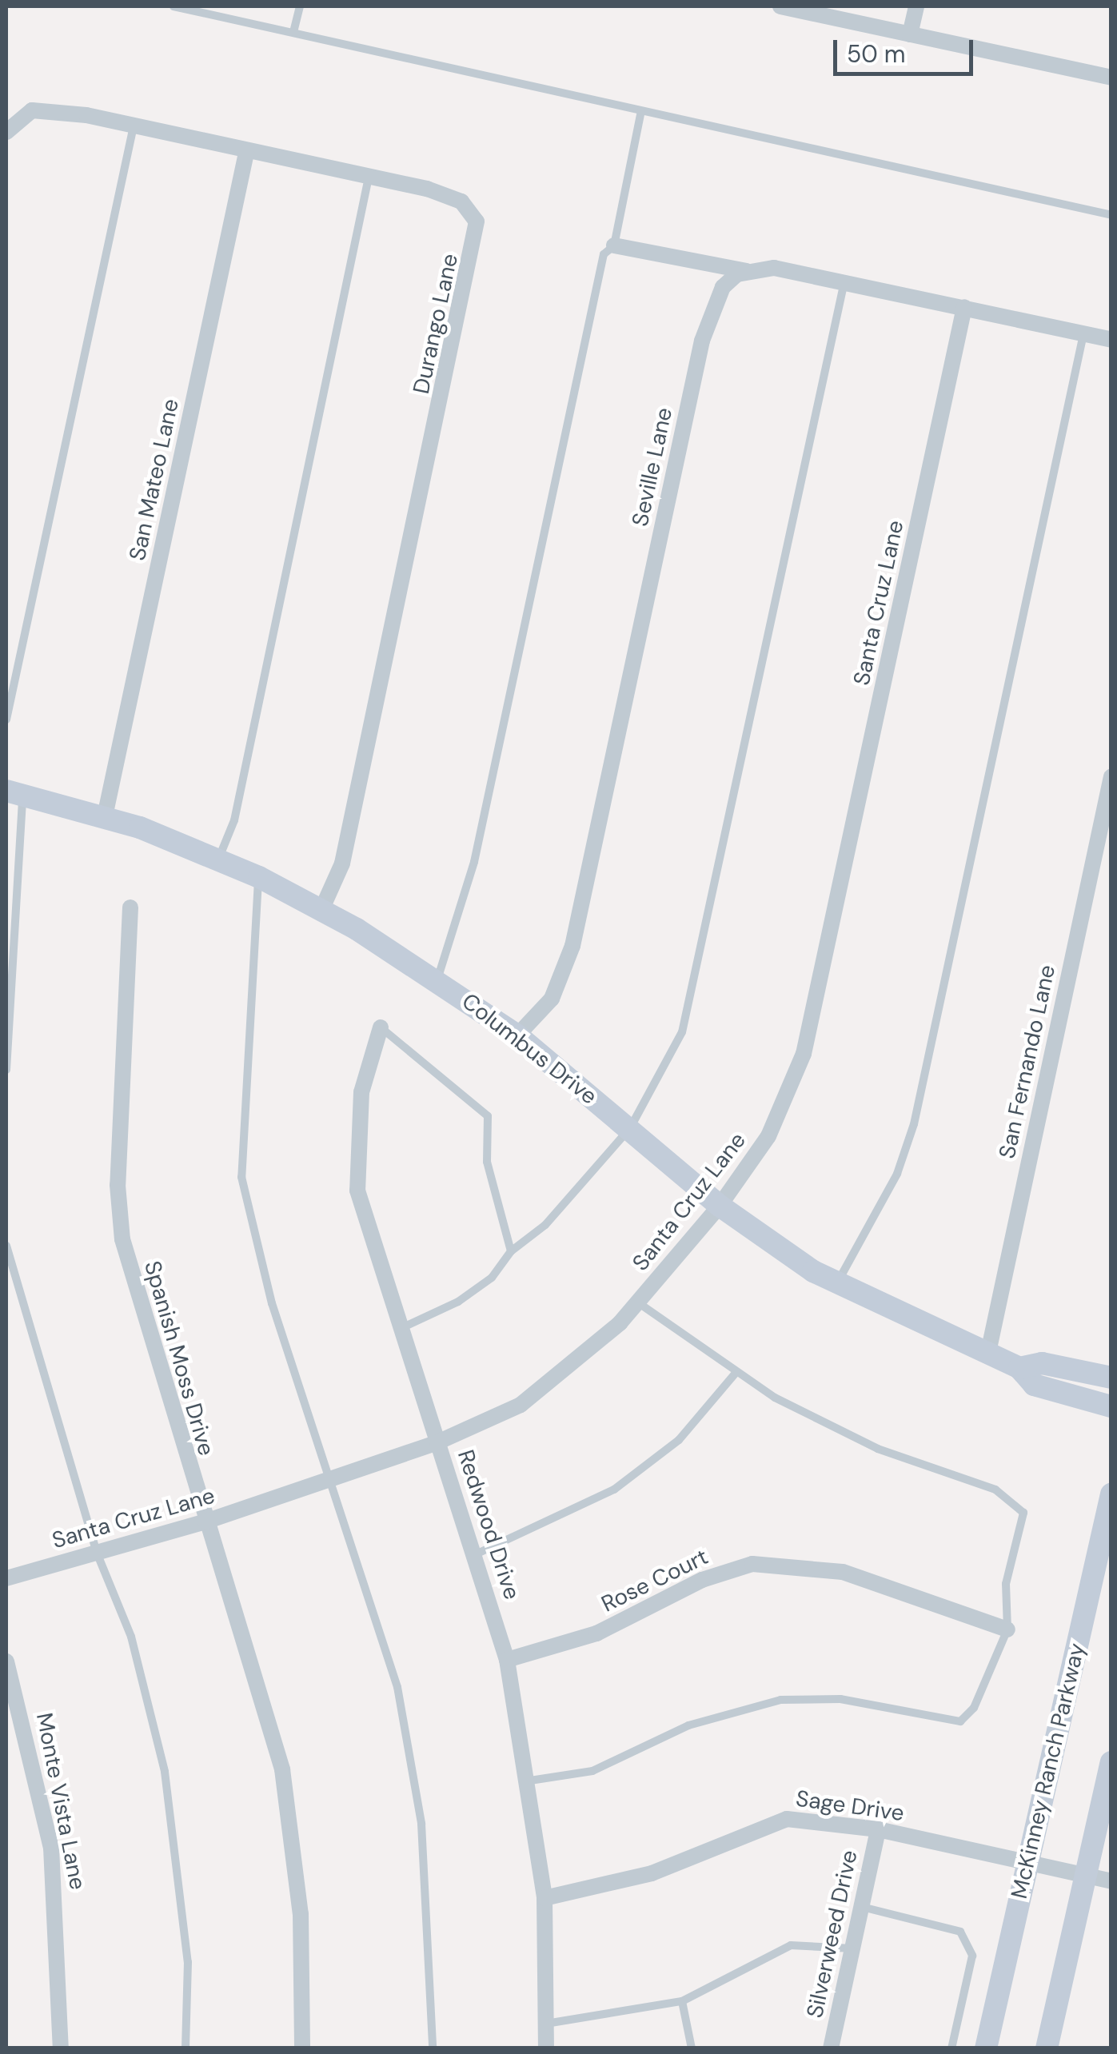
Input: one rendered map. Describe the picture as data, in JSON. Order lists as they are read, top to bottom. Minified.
{"streets":{"street":["Durango Lane","Seville Lane","San Mateo Lane","Santa Cruz Lane","Columbus Drive","San Fernando Lane","Spanish Moss Drive","Redwood Drive","Rose Court","McKinney Ranch Parkway","Monte Vista Lane","Sage Drive","Silverweed Drive"]},"crossings":[["Durango Lane","San Mateo Lane"],["Durango Lane","Columbus Drive"],["Seville Lane","Columbus Drive"],["San Mateo Lane","Columbus Drive"],["Santa Cruz Lane","Columbus Drive"],["Santa Cruz Lane","Spanish Moss Drive"],["Santa Cruz Lane","Redwood Drive"],["Columbus Drive","San Fernando Lane"],["Redwood Drive","Rose Court"],["Redwood Drive","Sage Drive"],["McKinney Ranch Parkway","Sage Drive"],["Sage Drive","Silverweed Drive"]],"scale_bar":"50 m"}
